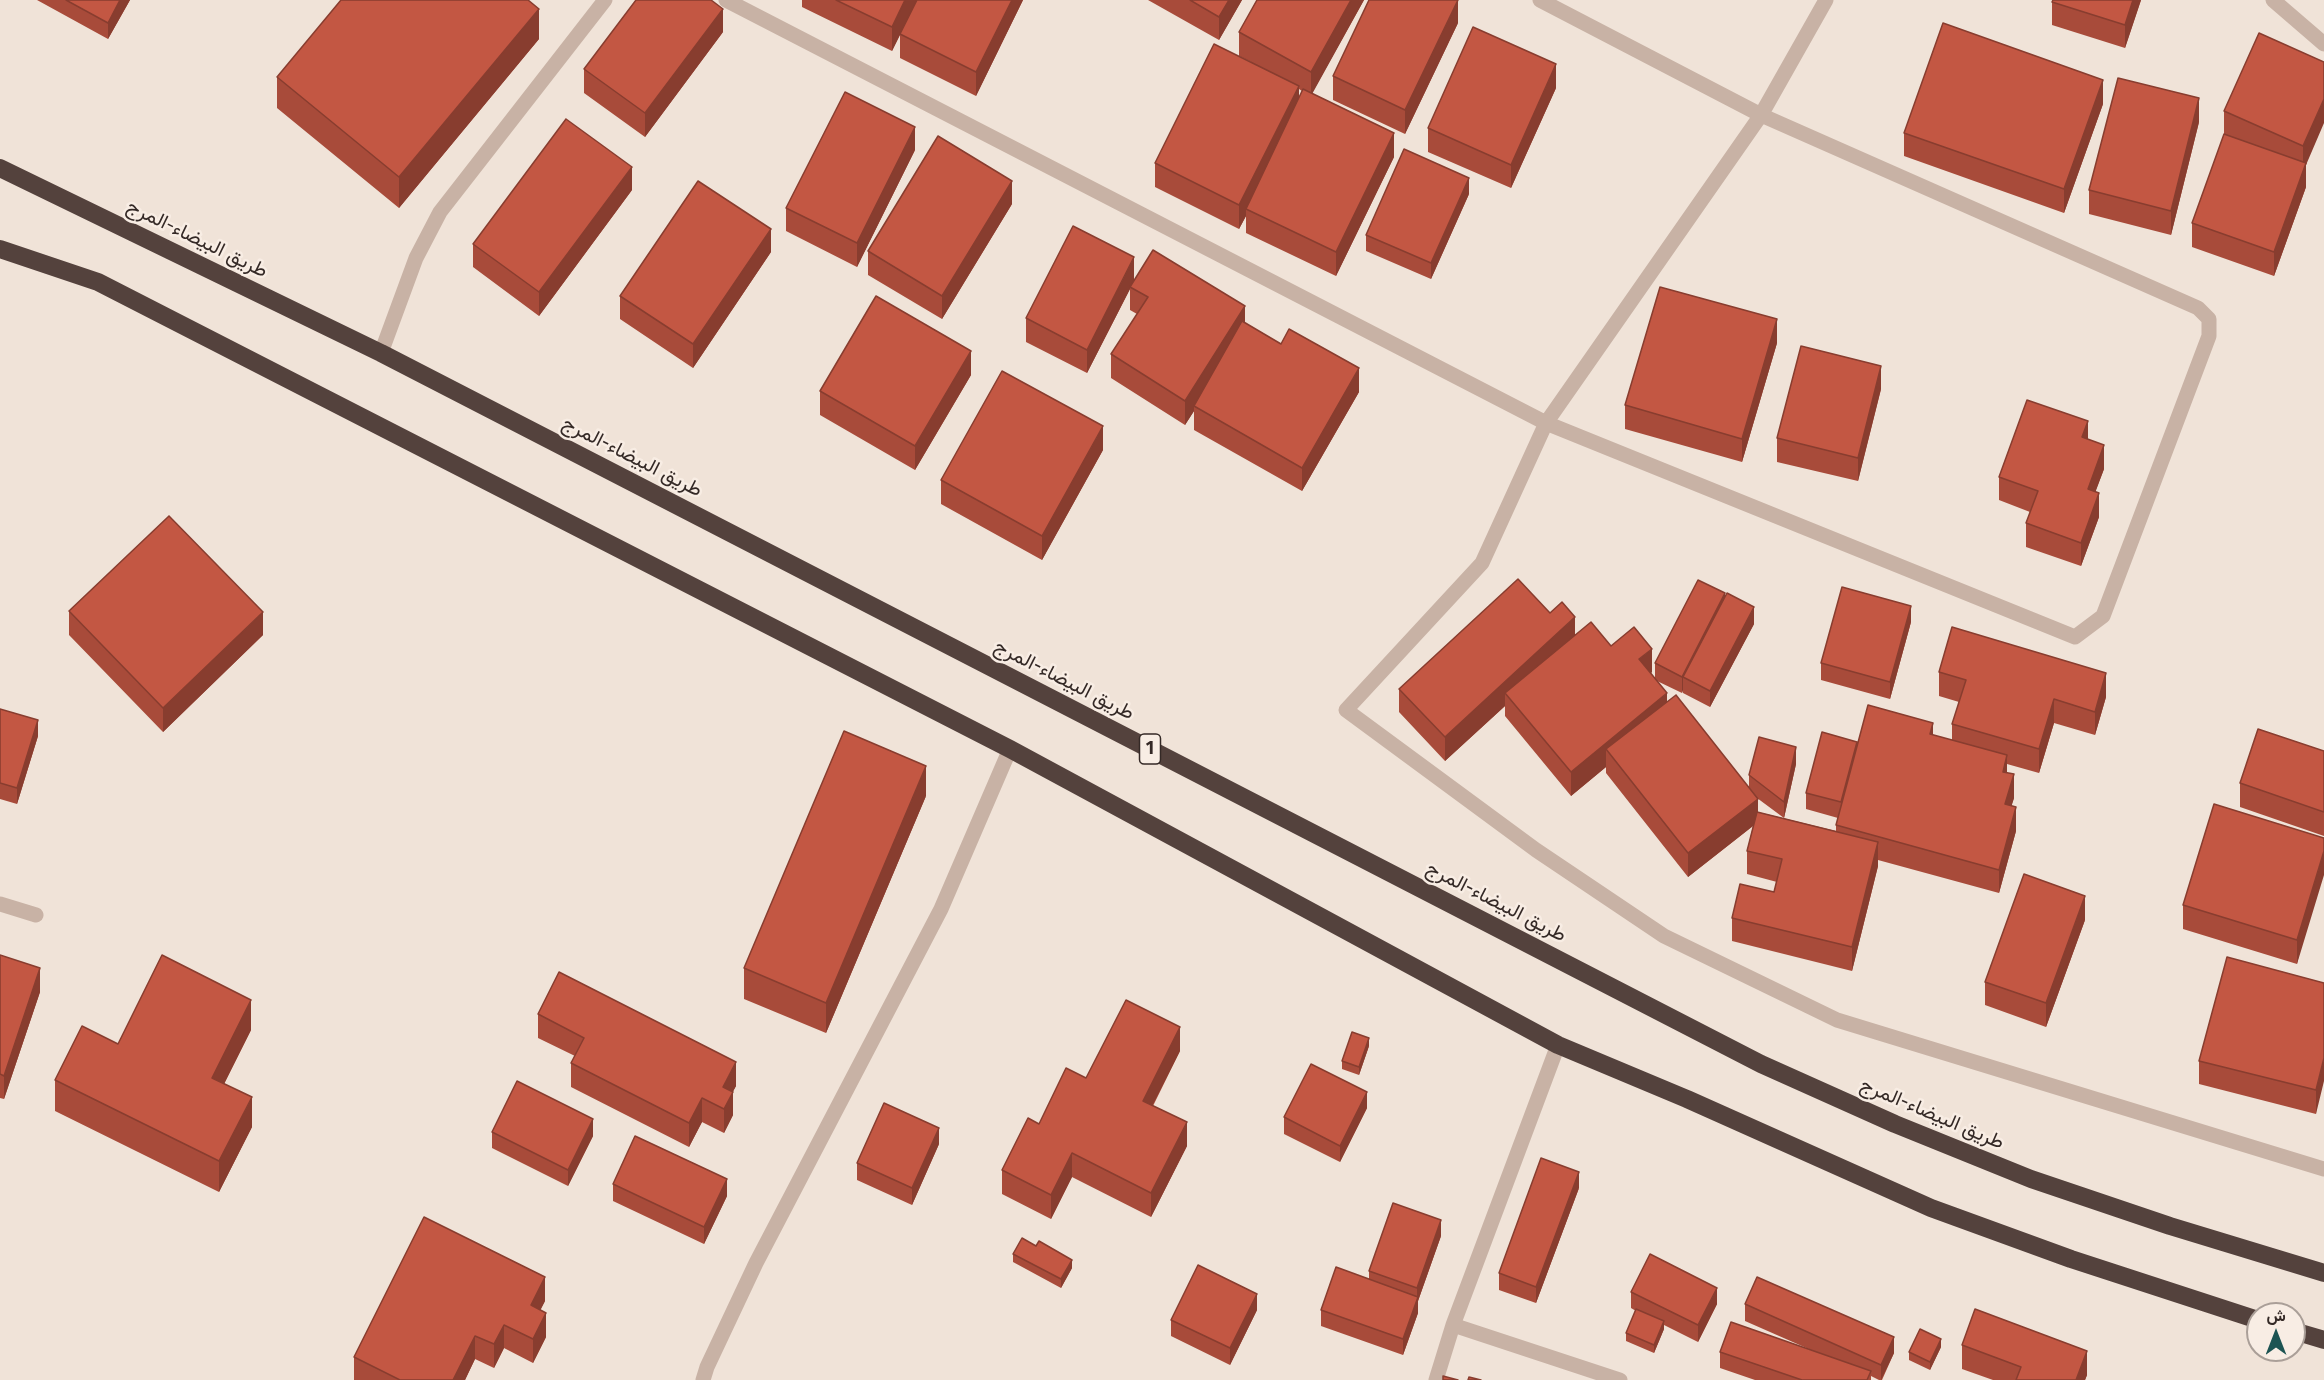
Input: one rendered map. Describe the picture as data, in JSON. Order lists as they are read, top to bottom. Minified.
{"streets":{"highway":["طريق البيضاء-المرج","1"]},"north":"top"}
